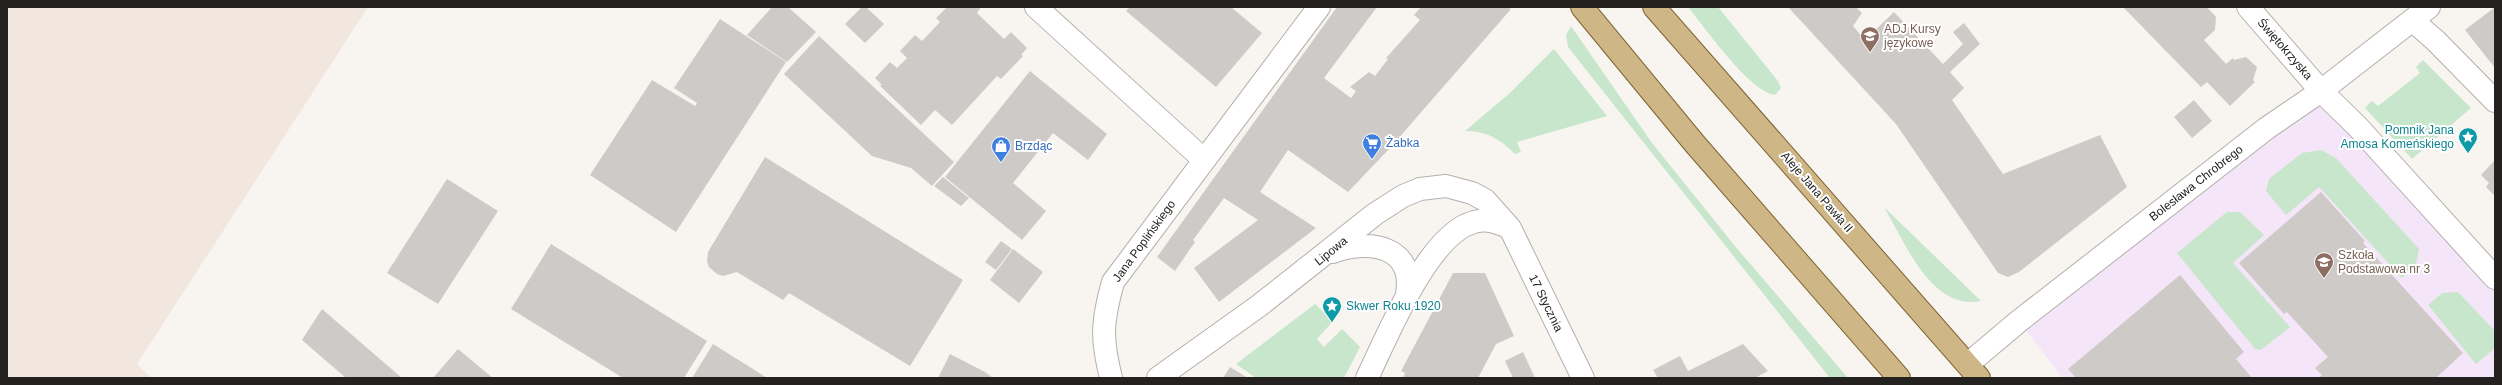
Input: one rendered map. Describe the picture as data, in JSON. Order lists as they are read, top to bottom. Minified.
{"streets":{"main road":["Aleje Jana Pawła II"],"street":["Świętokrzyska","Bolesława Chrobrego","Jana Poplińskiego","Lipowa","17 Stycznia"]},"crossings":[["Świętokrzyska","Bolesława Chrobrego"],["Bolesława Chrobrego","Aleje Jana Pawła II"],["Lipowa","17 Stycznia"]],"places":{"school or university":["ADJ Kursy językowe","Szkoła Podstawowa nr 3"],"place":["Pomnik Jana Amosa Komeńskiego","Skwer Roku 1920"],"supermarket":["Żabka"],"shop":["Brzdąc"]}}
